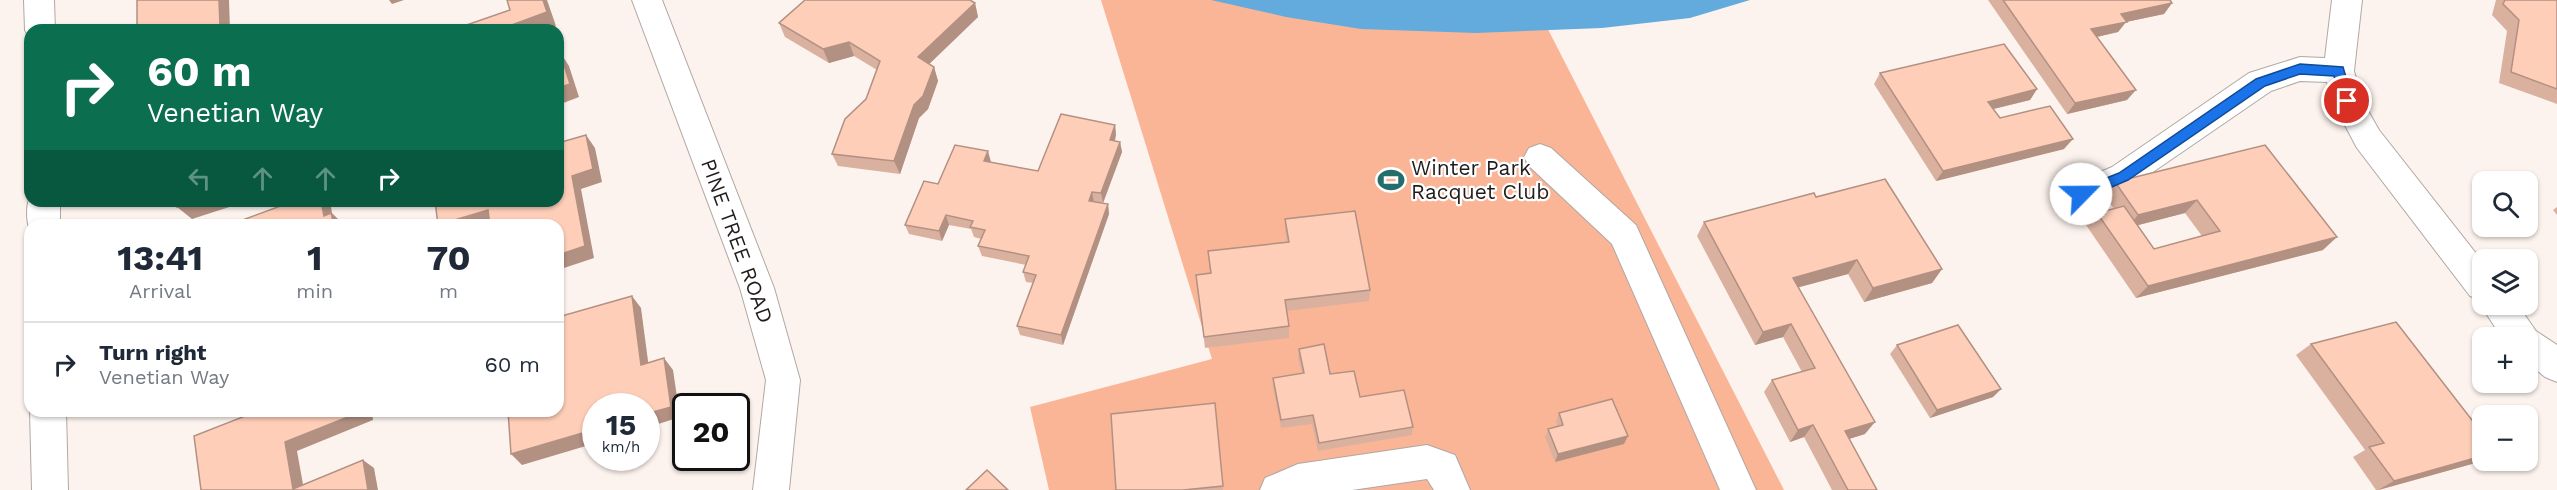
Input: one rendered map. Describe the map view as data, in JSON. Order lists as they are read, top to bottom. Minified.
{"streets":{"street":["PINE TREE ROAD"]},"places":{"sports":["Winter Park Racquet Club"]},"page":{"turn":["60 m","Venetian Way"],"map_buttons":["+","−"],"eta":["13:41","Arrival","1","min","70","m"],"list":[{"name":"Turn right","note":"Venetian Way","value":"60 m"}],"speed":"15 km/h","limit":"20"}}
